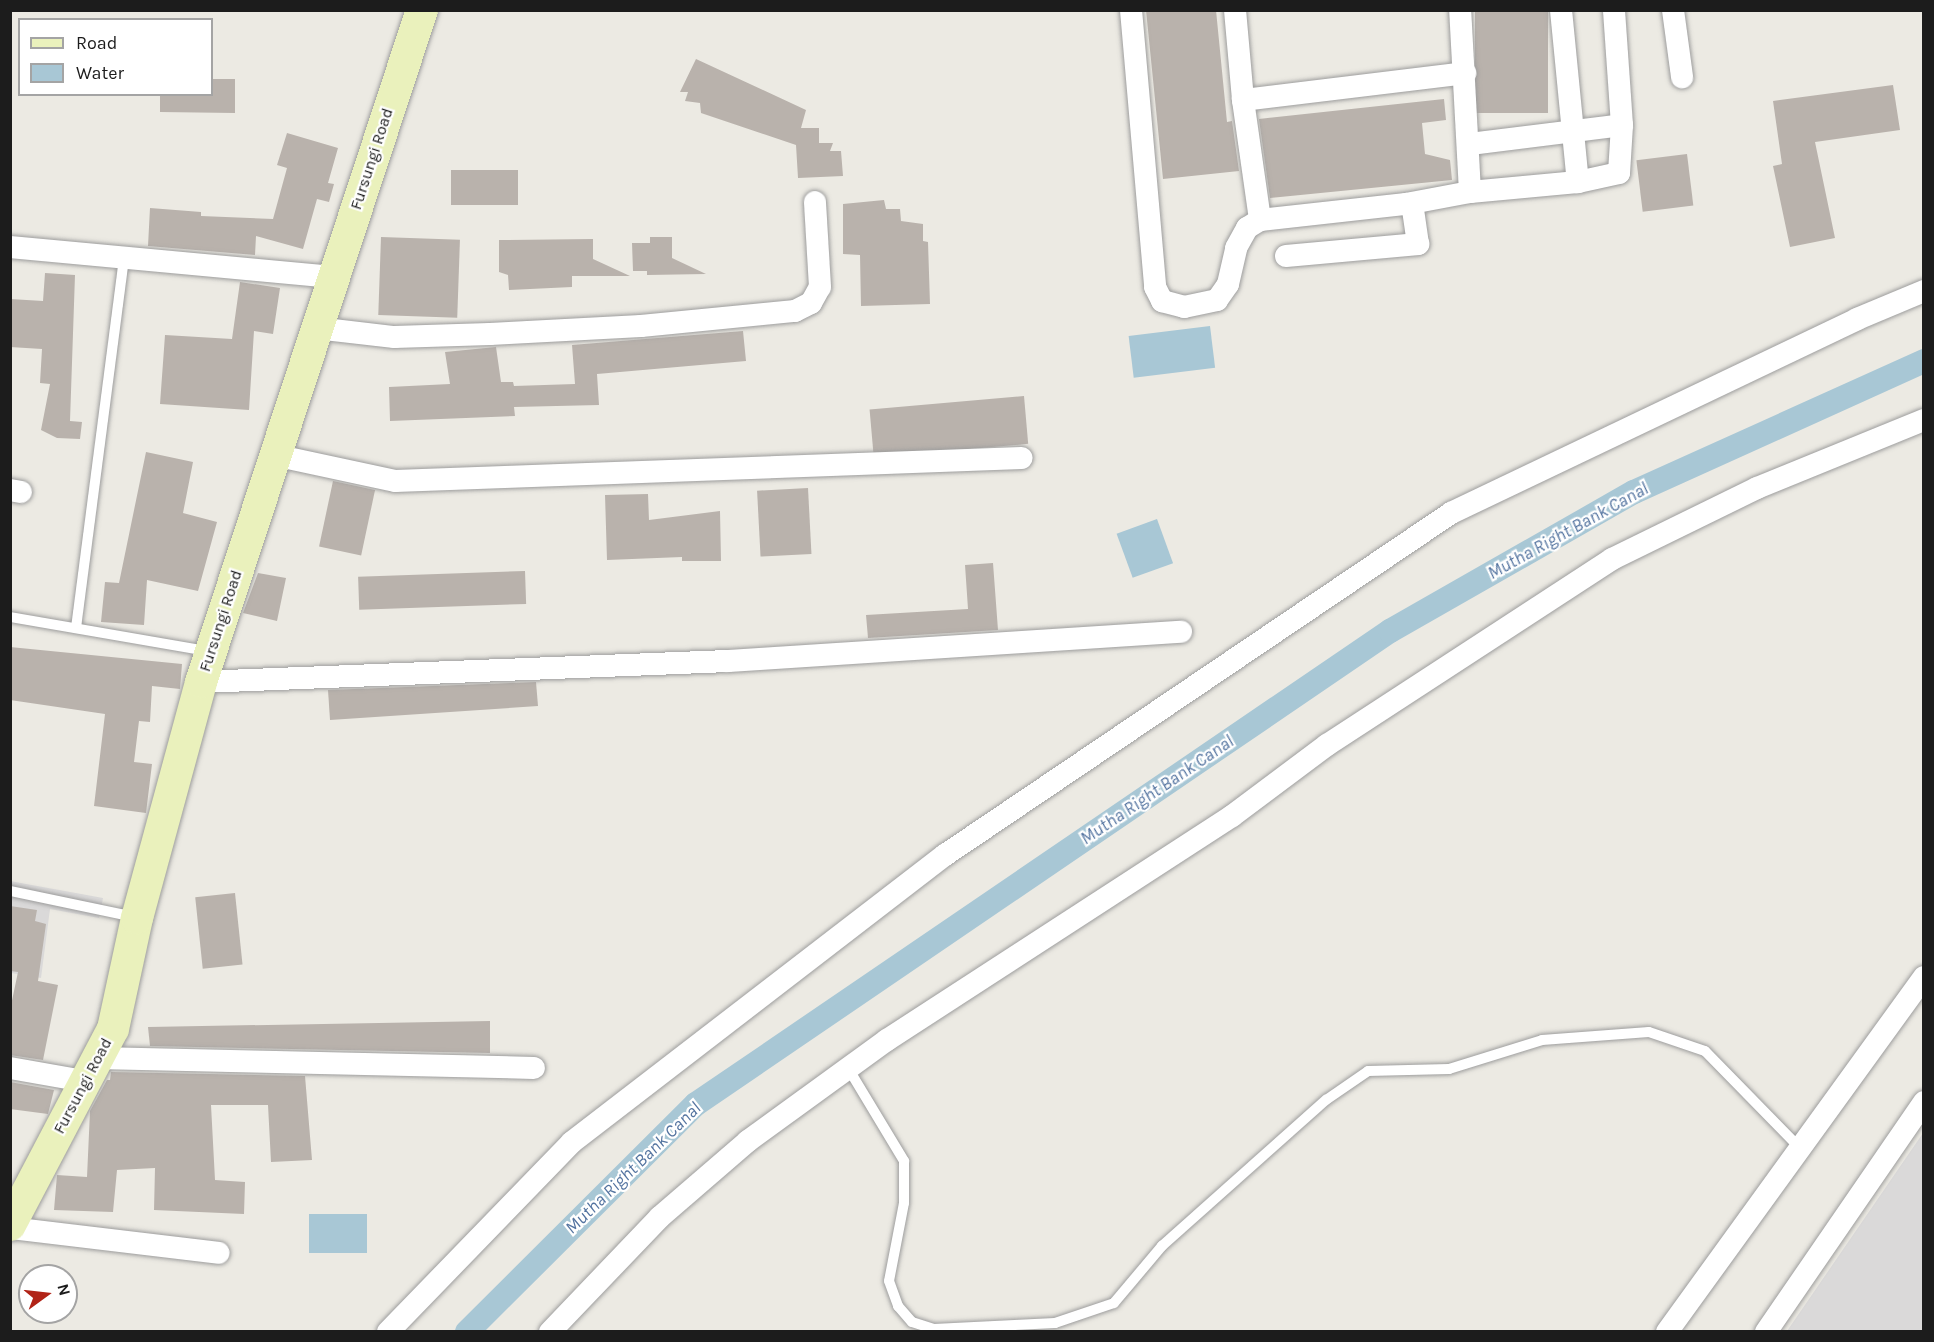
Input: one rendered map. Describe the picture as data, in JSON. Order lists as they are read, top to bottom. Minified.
{"streets":{"street":["Fursungi Road"]},"water":["Mutha Right Bank Canal"],"legend":["Road","Water"],"north":"right"}
